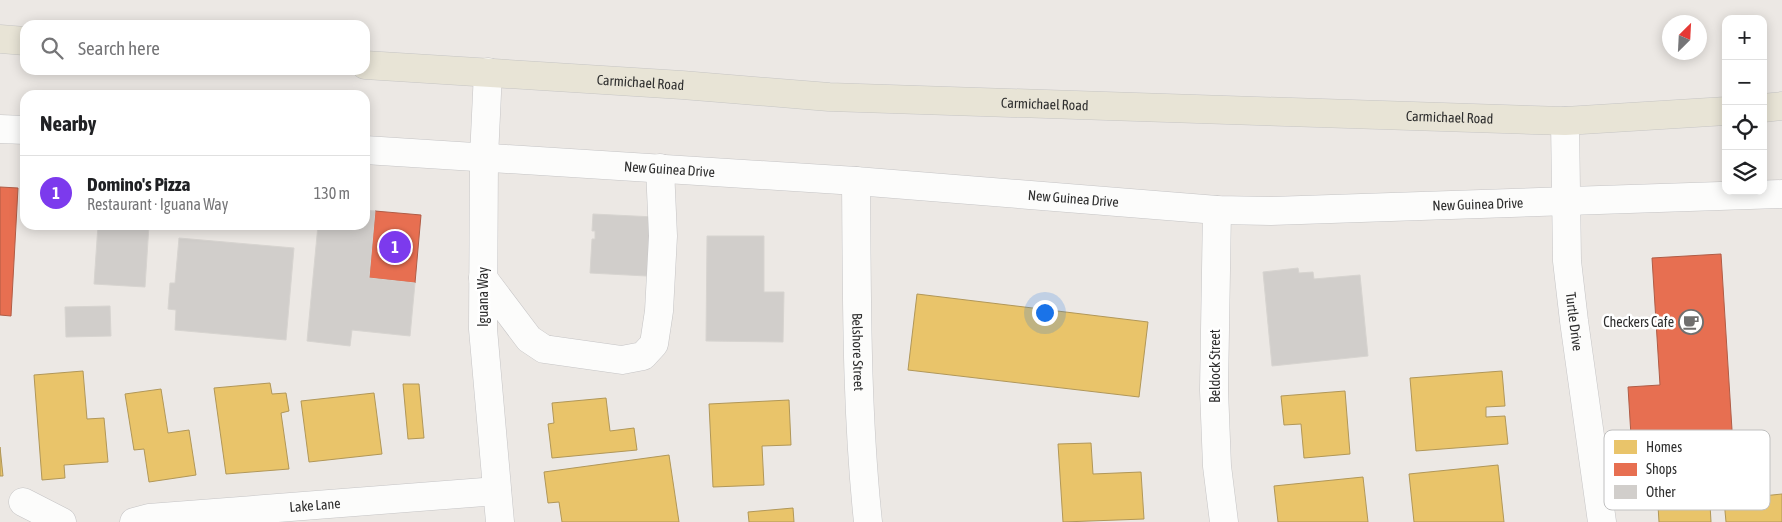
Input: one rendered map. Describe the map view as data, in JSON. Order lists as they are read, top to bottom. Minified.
{"streets":{"main road":["Carmichael Road"],"street":["New Guinea Drive","Iguana Way","Turtle Drive","Belshore Street","Beldock Street","Lake Lane"]},"crossings":[["Carmichael Road","Iguana Way"],["Carmichael Road","Turtle Drive"],["New Guinea Drive","Iguana Way"],["New Guinea Drive","Turtle Drive"],["New Guinea Drive","Belshore Street"],["New Guinea Drive","Beldock Street"],["Iguana Way","Lake Lane"]],"places":{"cafe":["Checkers Cafe"]},"legend":["Homes","Shops","Other"],"north":"top right","page":{"map_buttons":["+","−"],"search":"Search here","heading":"Nearby","list":[{"mark":"1","name":"Domino's Pizza","note":"Restaurant · Iguana Way","value":"130 m"}],"pins":"1"}}
